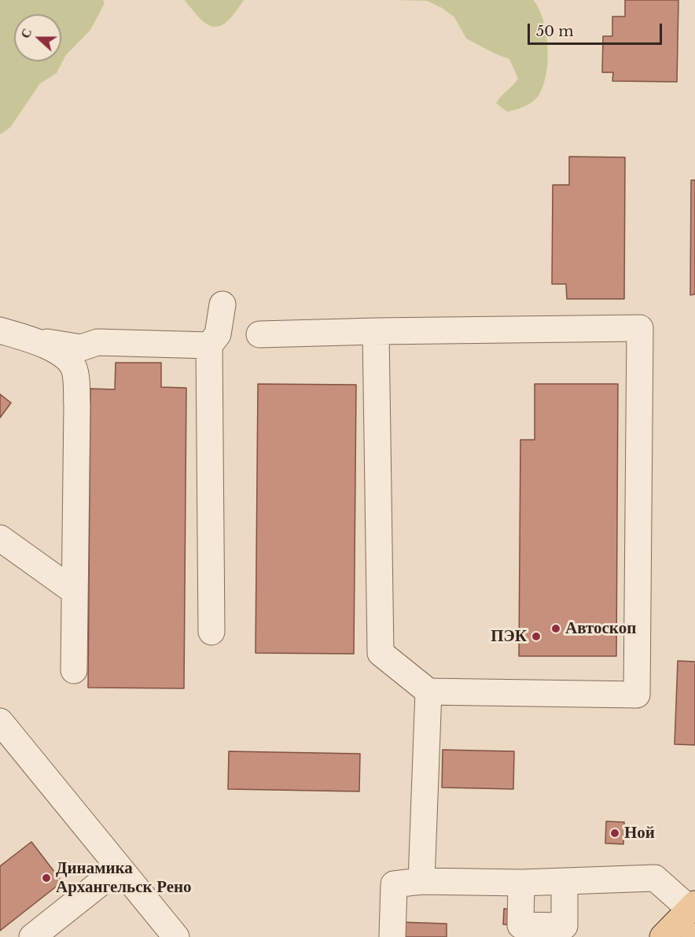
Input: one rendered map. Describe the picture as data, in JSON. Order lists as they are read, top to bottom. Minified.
{"places":["Автоскоп","ПЭК","Ной","Динамика Архангельск Рено"],"scale_bar":"50 m","north":"left"}
